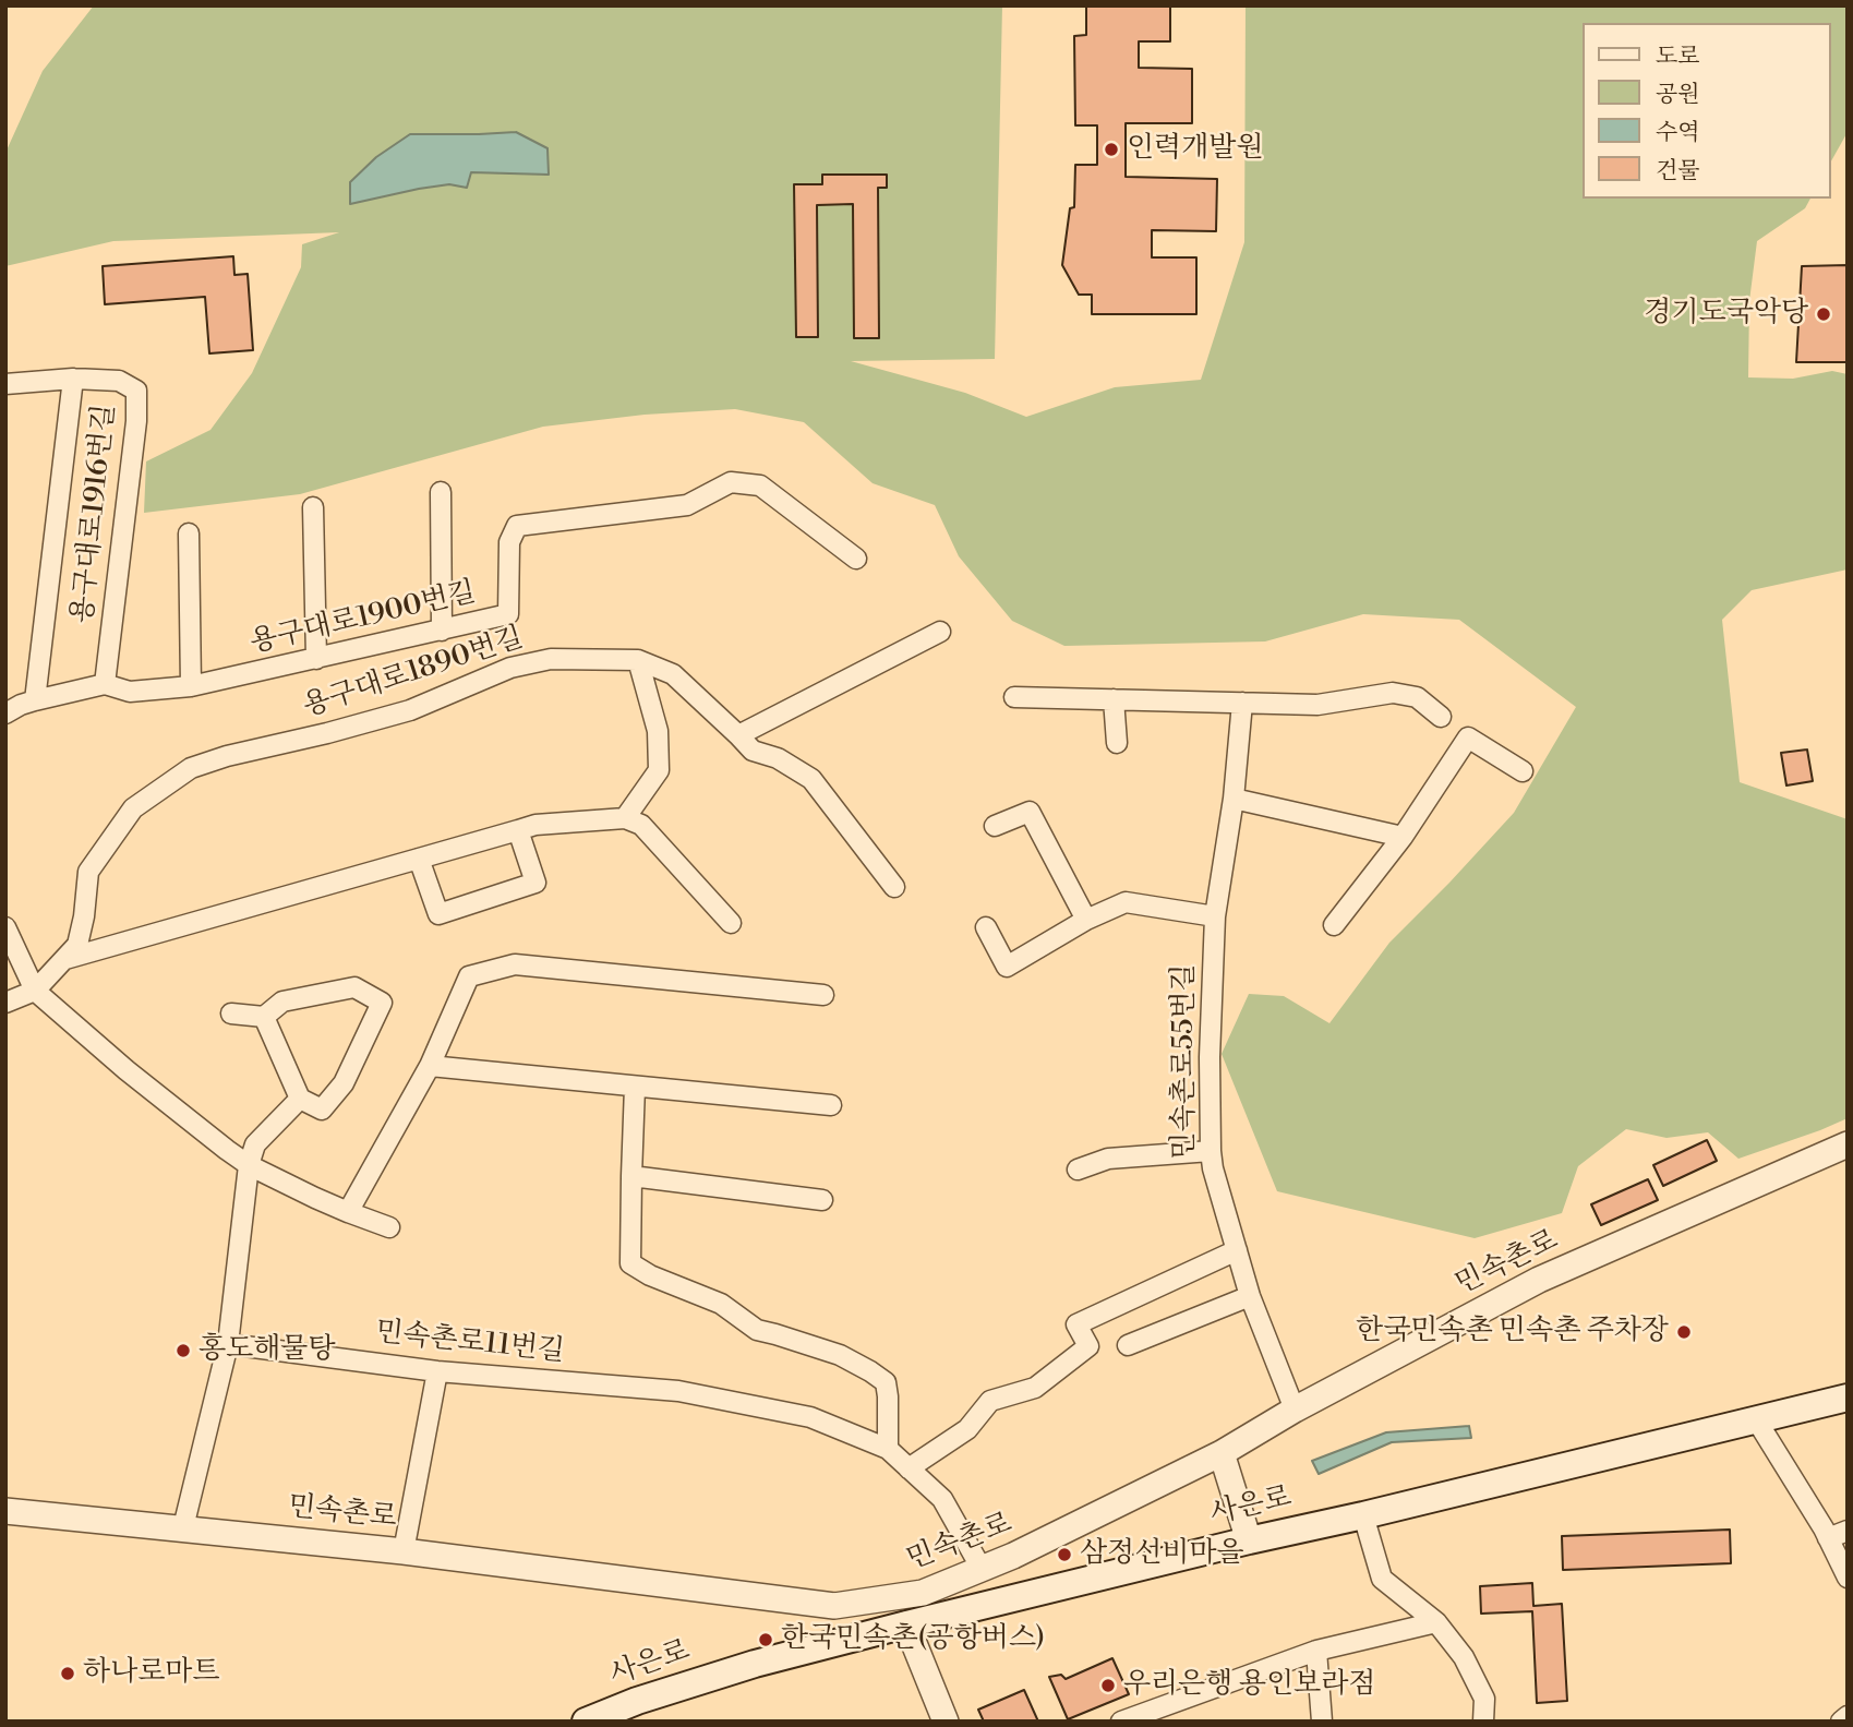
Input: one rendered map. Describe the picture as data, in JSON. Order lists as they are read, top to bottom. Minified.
{"streets":{"main road":["사은로"],"street":["용구대로1916번길","용구대로1900번길","용구대로1890번길","민속촌로55번길","민속촌로","민속촌로11번길"]},"crossings":[["용구대로1916번길","용구대로1900번길"],["민속촌로55번길","민속촌로"],["민속촌로","민속촌로11번길"]],"places":["인력개발원","경기도국악당","한국민속촌 민속촌 주차장","홍도해물탕","삼정선비마을","한국민속촌(공항버스)","하나로마트","우리은행 용인보라점"],"legend":["도로","공원","수역","건물"]}
